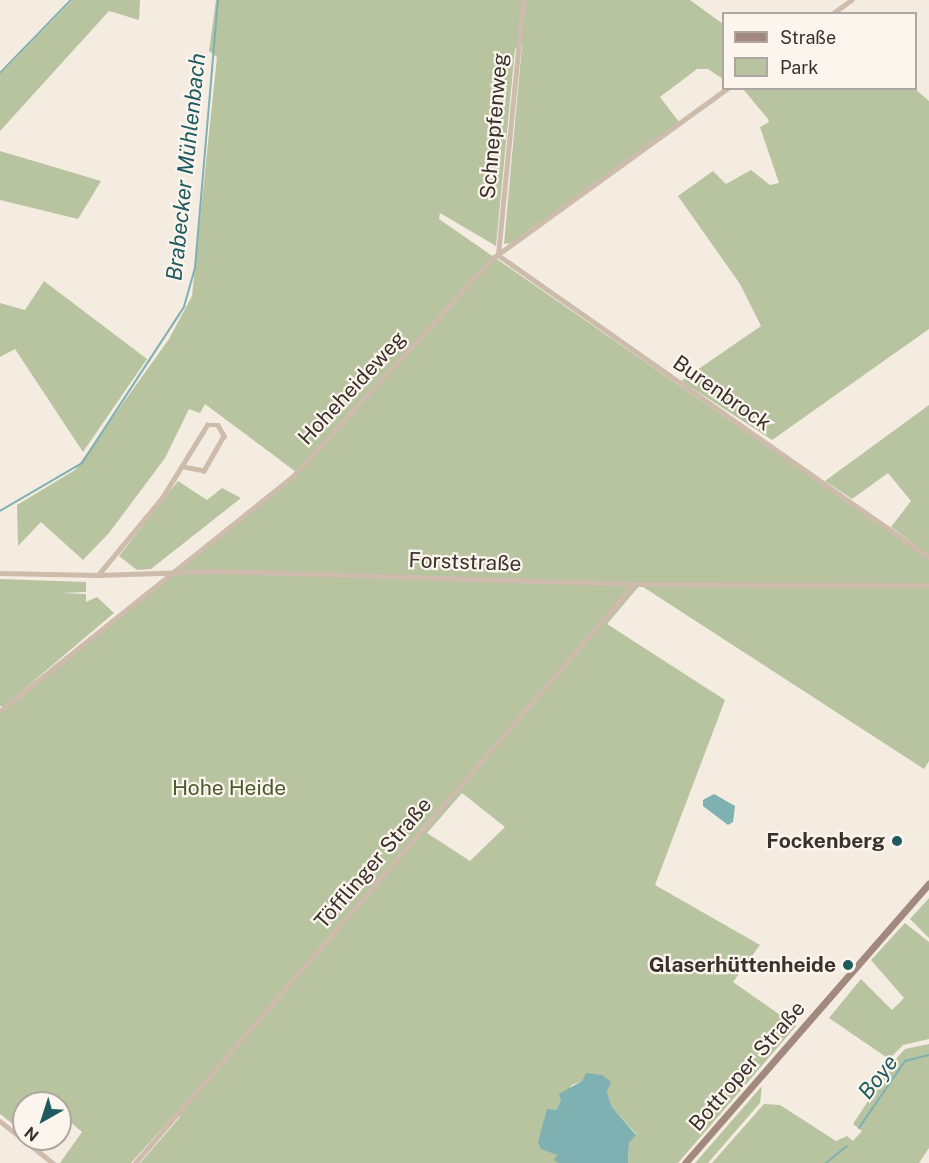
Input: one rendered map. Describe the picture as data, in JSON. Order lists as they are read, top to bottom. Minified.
{"streets":{"main road":["Bottroper Straße"],"street":["Schnepfenweg","Hoheheideweg","Burenbrock","Forststraße","Töfflinger Straße"]},"crossings":[["Schnepfenweg","Hoheheideweg"],["Schnepfenweg","Burenbrock"],["Hoheheideweg","Burenbrock"],["Hoheheideweg","Forststraße"],["Forststraße","Töfflinger Straße"]],"water":["Brabecker Mühlenbach","Boye"],"parks":["Hohe Heide"],"places":["Fockenberg","Glaserhüttenheide"],"legend":["Straße","Park"],"north":"bottom left"}
